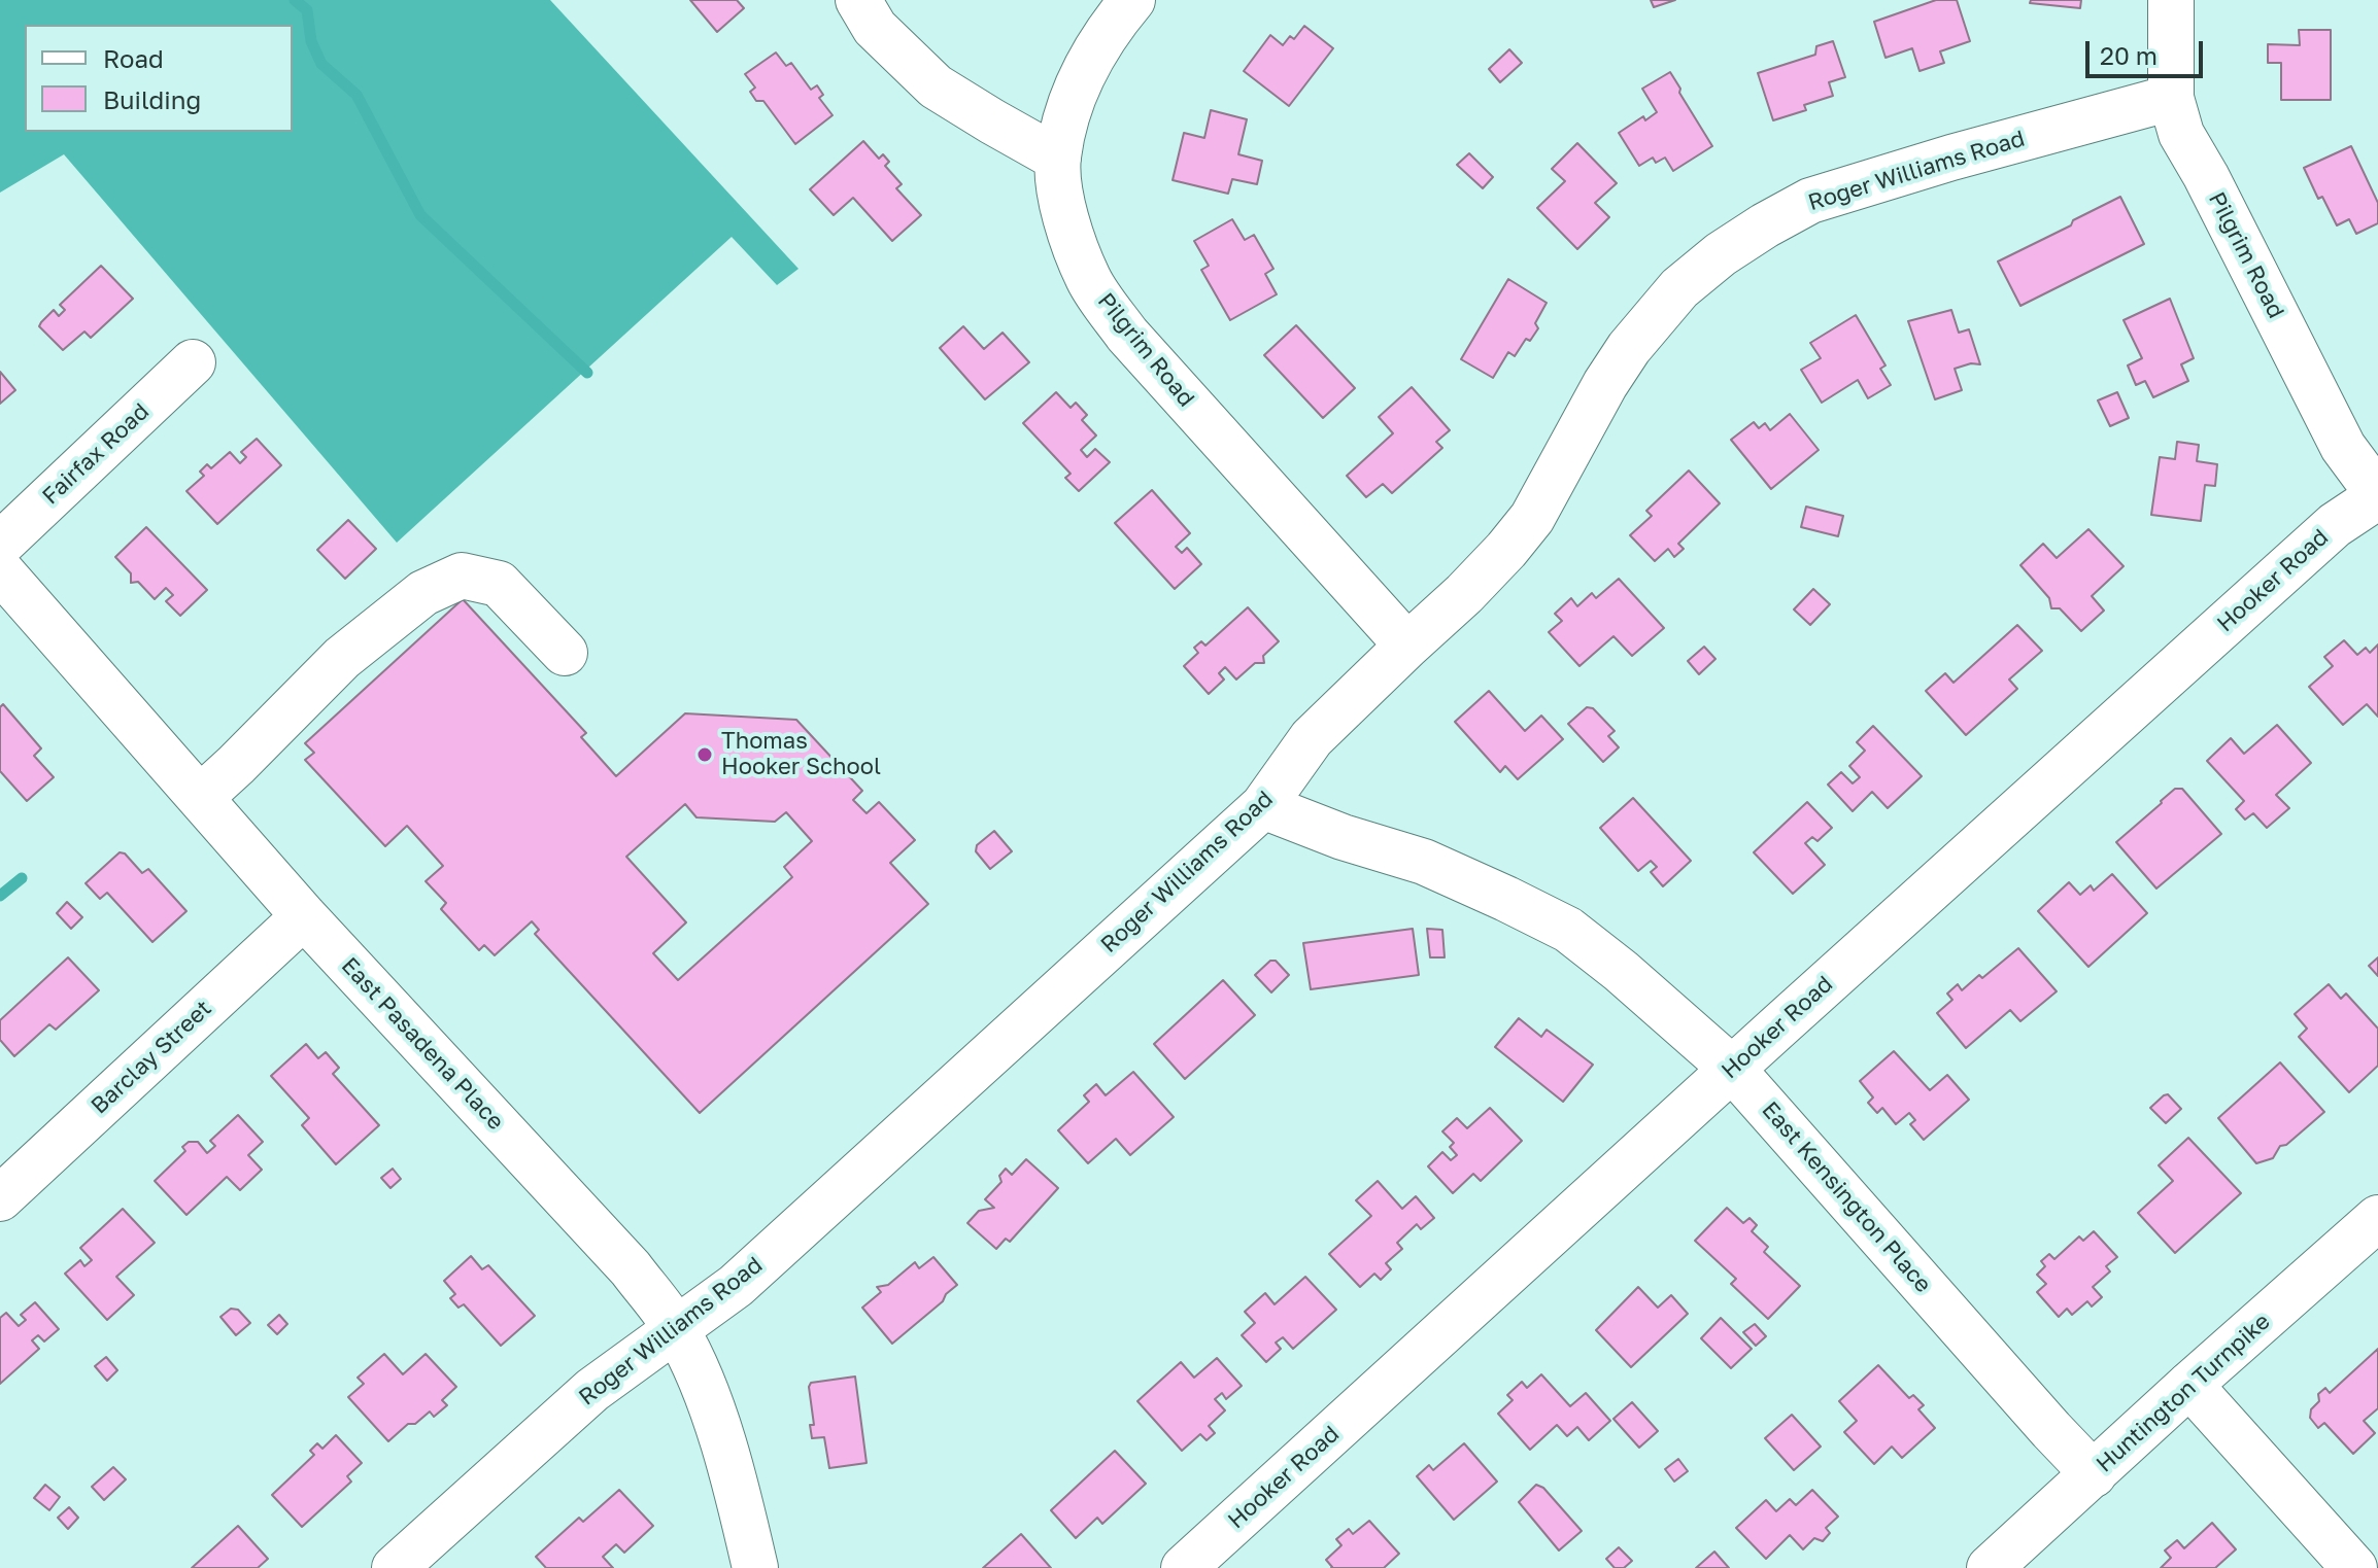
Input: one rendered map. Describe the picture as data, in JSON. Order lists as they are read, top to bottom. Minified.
{"streets":{"street":["Roger Williams Road","Pilgrim Road","Fairfax Road","Hooker Road","East Pasadena Place","Barclay Street","East Kensington Place","Huntington Turnpike"]},"crossings":[["Roger Williams Road","Pilgrim Road"],["Roger Williams Road","East Pasadena Place"],["Roger Williams Road","East Kensington Place"],["Pilgrim Road","Hooker Road"],["Hooker Road","East Kensington Place"],["East Pasadena Place","Barclay Street"],["East Kensington Place","Huntington Turnpike"]],"places":["Thomas Hooker School"],"legend":["Road","Building"],"scale_bar":"20 m"}
